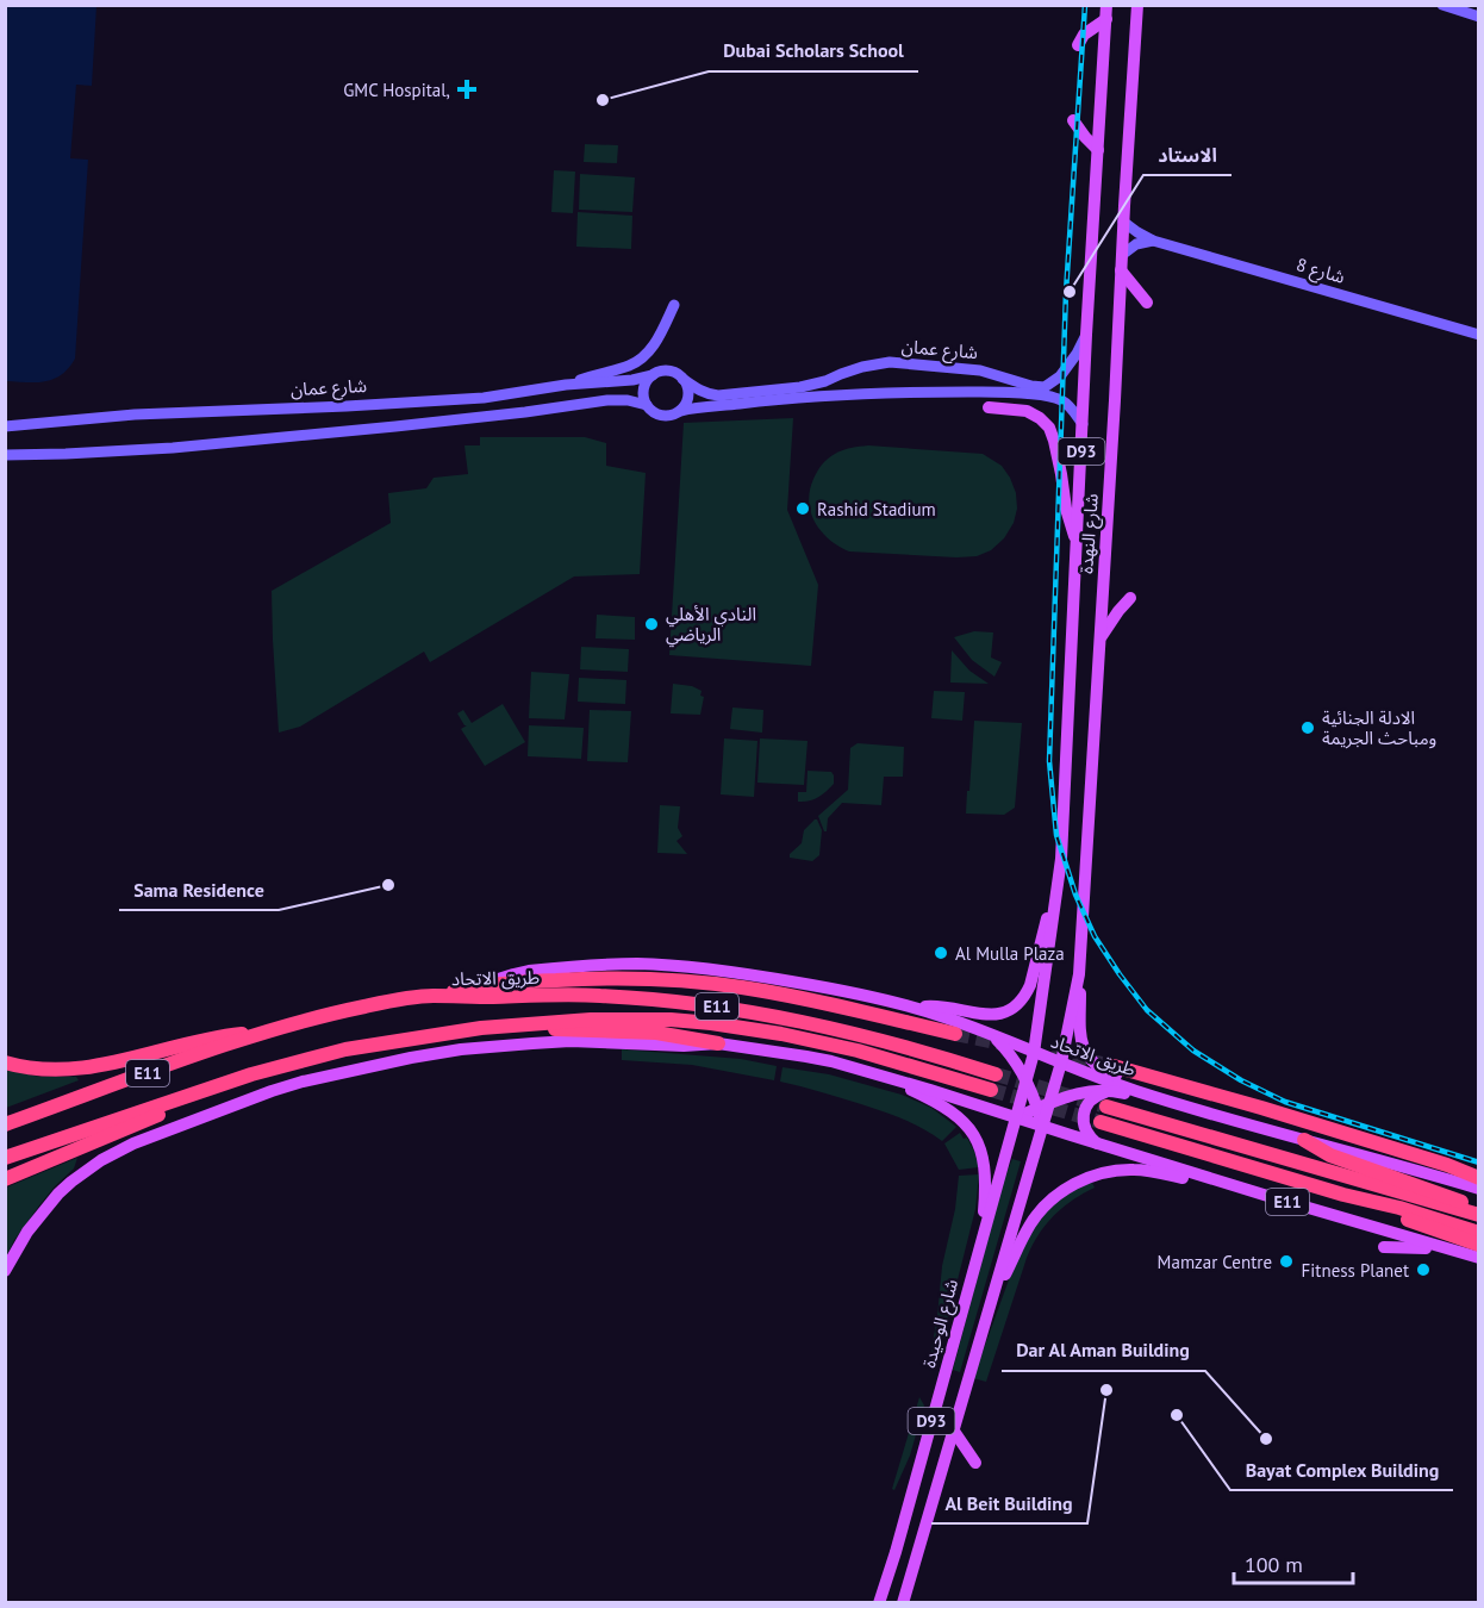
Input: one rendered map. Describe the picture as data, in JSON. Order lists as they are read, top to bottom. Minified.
{"streets":{"highway":["طريق الاتحاد","E11"],"main road":["D93","شارع النهدة","شارع الوحيدة"],"street":["شارع 8","شارع عمان"]},"crossings":[["شارع 8","شارع النهدة"],["شارع عمان","شارع النهدة"],["D93","شارع النهدة"],["D93","طريق الاتحاد"],["D93","E11"],["شارع النهدة","طريق الاتحاد"],["شارع النهدة","شارع الوحيدة"],["طريق الاتحاد","شارع الوحيدة"],["E11","شارع الوحيدة"]],"places":{"health":["GMC Hospital,"],"other":["Dubai Scholars School","الاستاد","Rashid Stadium","النادي الأهلي الرياضي","الادلة الجنائية ومباحث الجريمة","Sama Residence","Al Mulla Plaza","Mamzar Centre","Fitness Planet","Al Beit Building","Bayat Complex Building","Dar Al Aman Building"]},"scale_bar":"100 m"}
